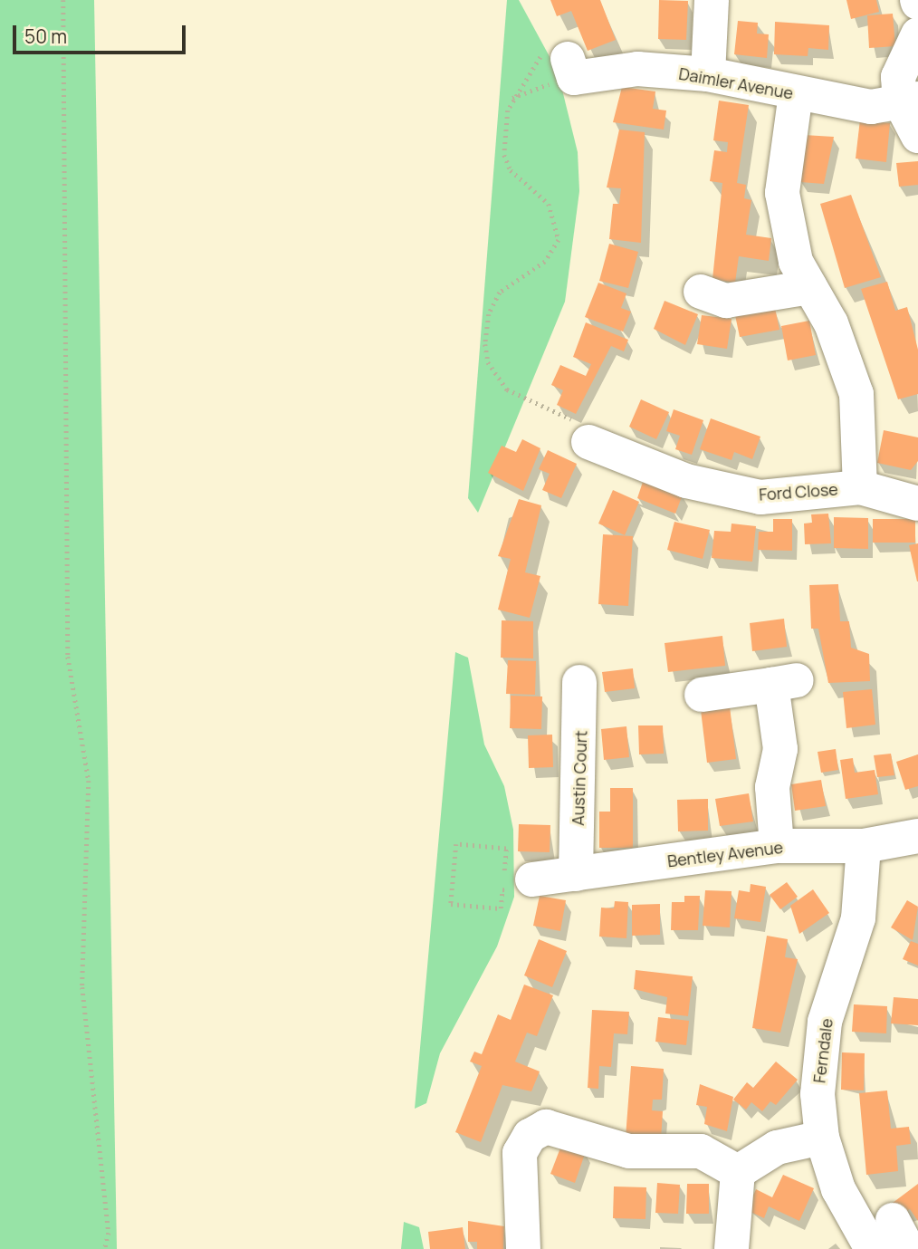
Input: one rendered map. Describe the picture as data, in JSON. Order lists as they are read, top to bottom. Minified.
{"streets":{"street":["Daimler Avenue","Ford Close","Austin Court","Bentley Avenue","Ferndale"]},"crossings":[["Austin Court","Bentley Avenue"],["Bentley Avenue","Ferndale"]],"scale_bar":"50 m"}
